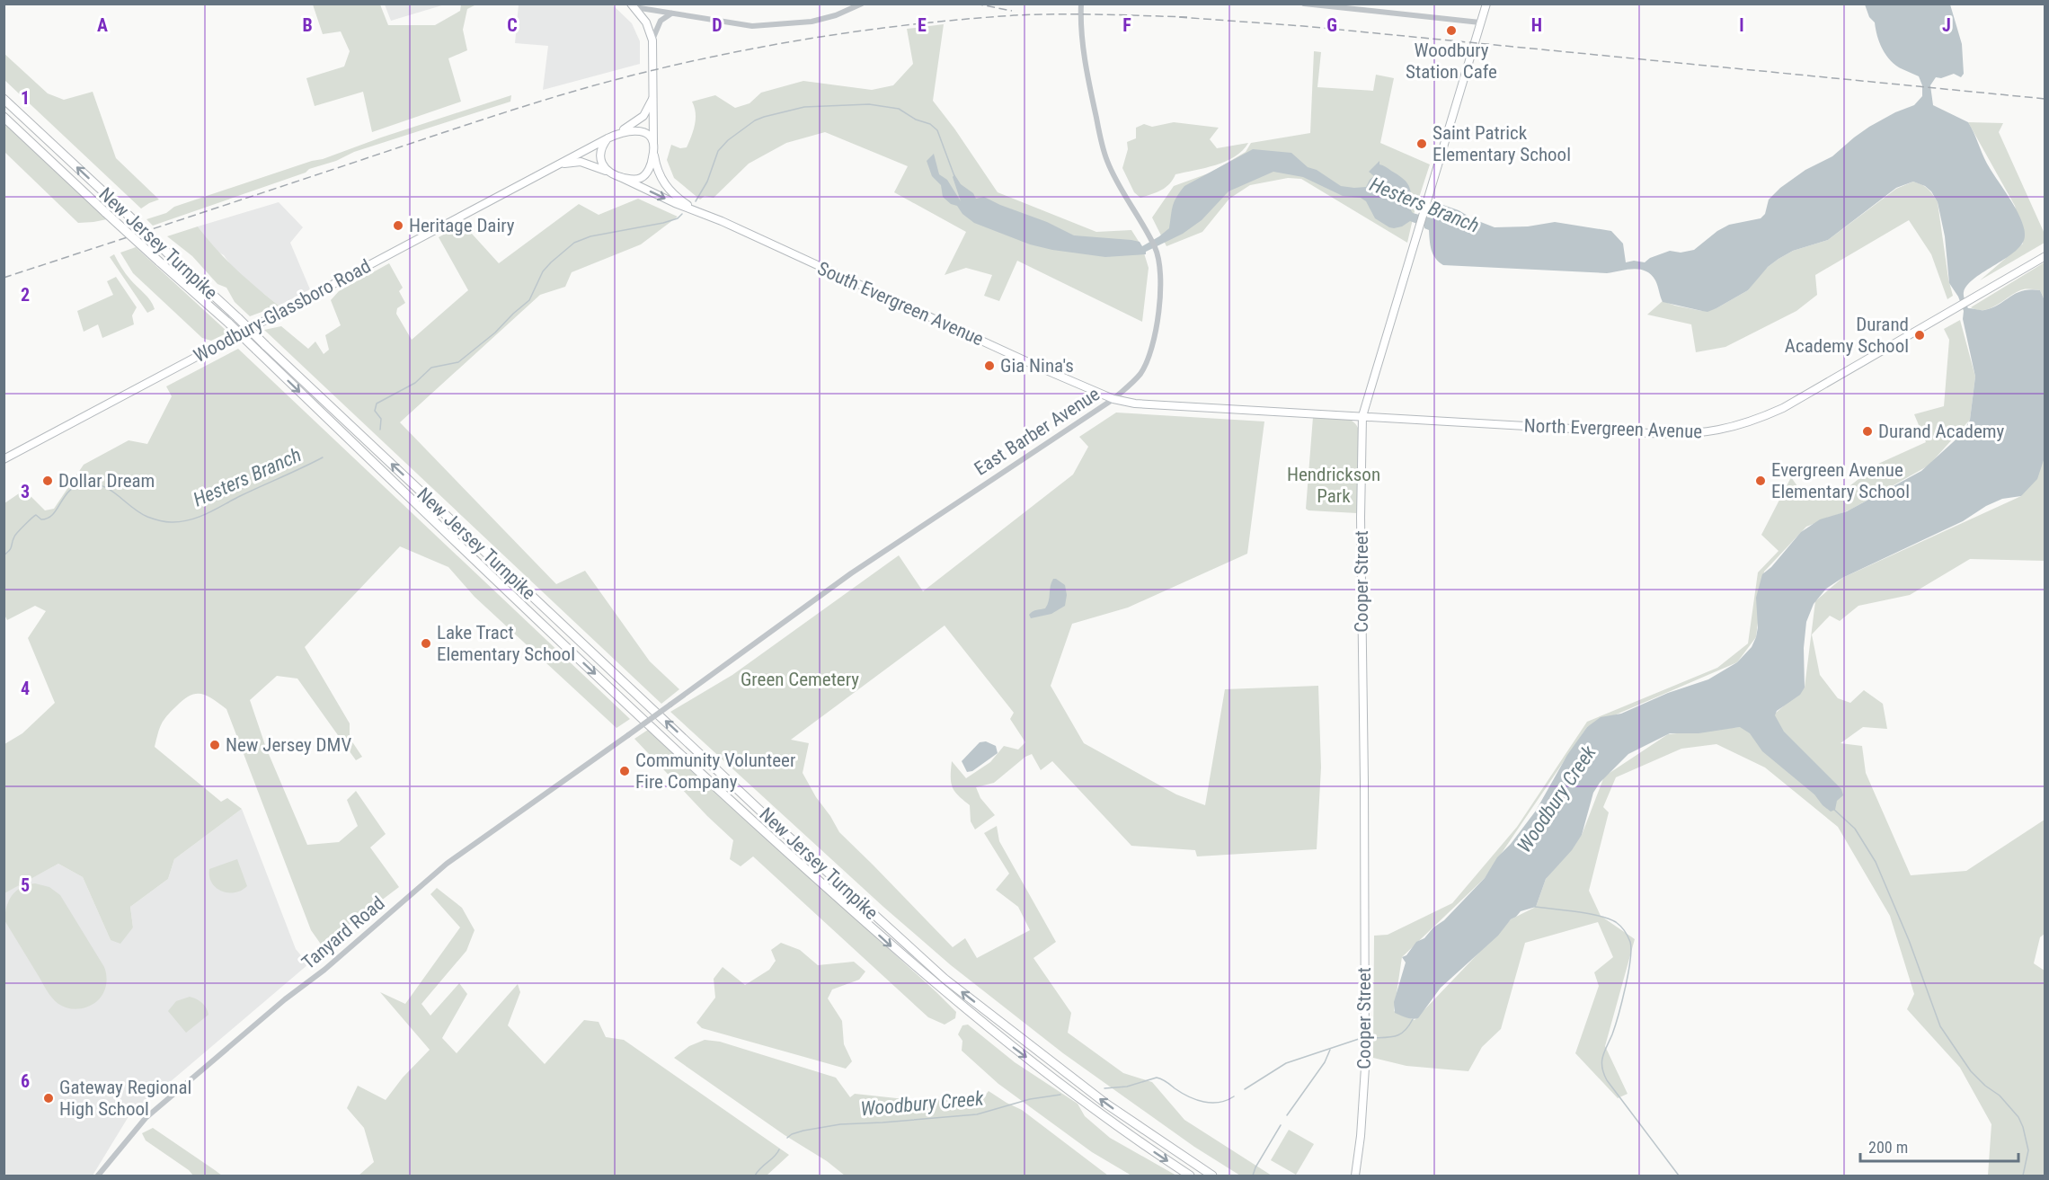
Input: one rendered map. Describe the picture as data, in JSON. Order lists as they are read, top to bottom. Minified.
{"streets":{"highway":["New Jersey Turnpike"],"main road":["South Evergreen Avenue","Woodbury-Glassboro Road","North Evergreen Avenue","Cooper Street"],"street":["East Barber Avenue","Tanyard Road"]},"crossings":[["South Evergreen Avenue","Woodbury-Glassboro Road"],["South Evergreen Avenue","North Evergreen Avenue"],["South Evergreen Avenue","East Barber Avenue"],["South Evergreen Avenue","Cooper Street"],["North Evergreen Avenue","Cooper Street"],["East Barber Avenue","Tanyard Road"]],"water":["Hesters Branch","Woodbury Creek"],"parks":["Hendrickson Park","Green Cemetery"],"places":["Woodbury Station Cafe","Saint Patrick Elementary School","Heritage Dairy","Durand Academy School","Gia Nina's","Durand Academy","Dollar Dream","Evergreen Avenue Elementary School","Lake Tract Elementary School","New Jersey DMV","Community Volunteer Fire Company","Gateway Regional High School"],"scale_bar":"200 m","grid":{"columns":["A","B","C","D","E","F","G","H","I","J"],"rows":["1","2","3","4","5","6"]}}
